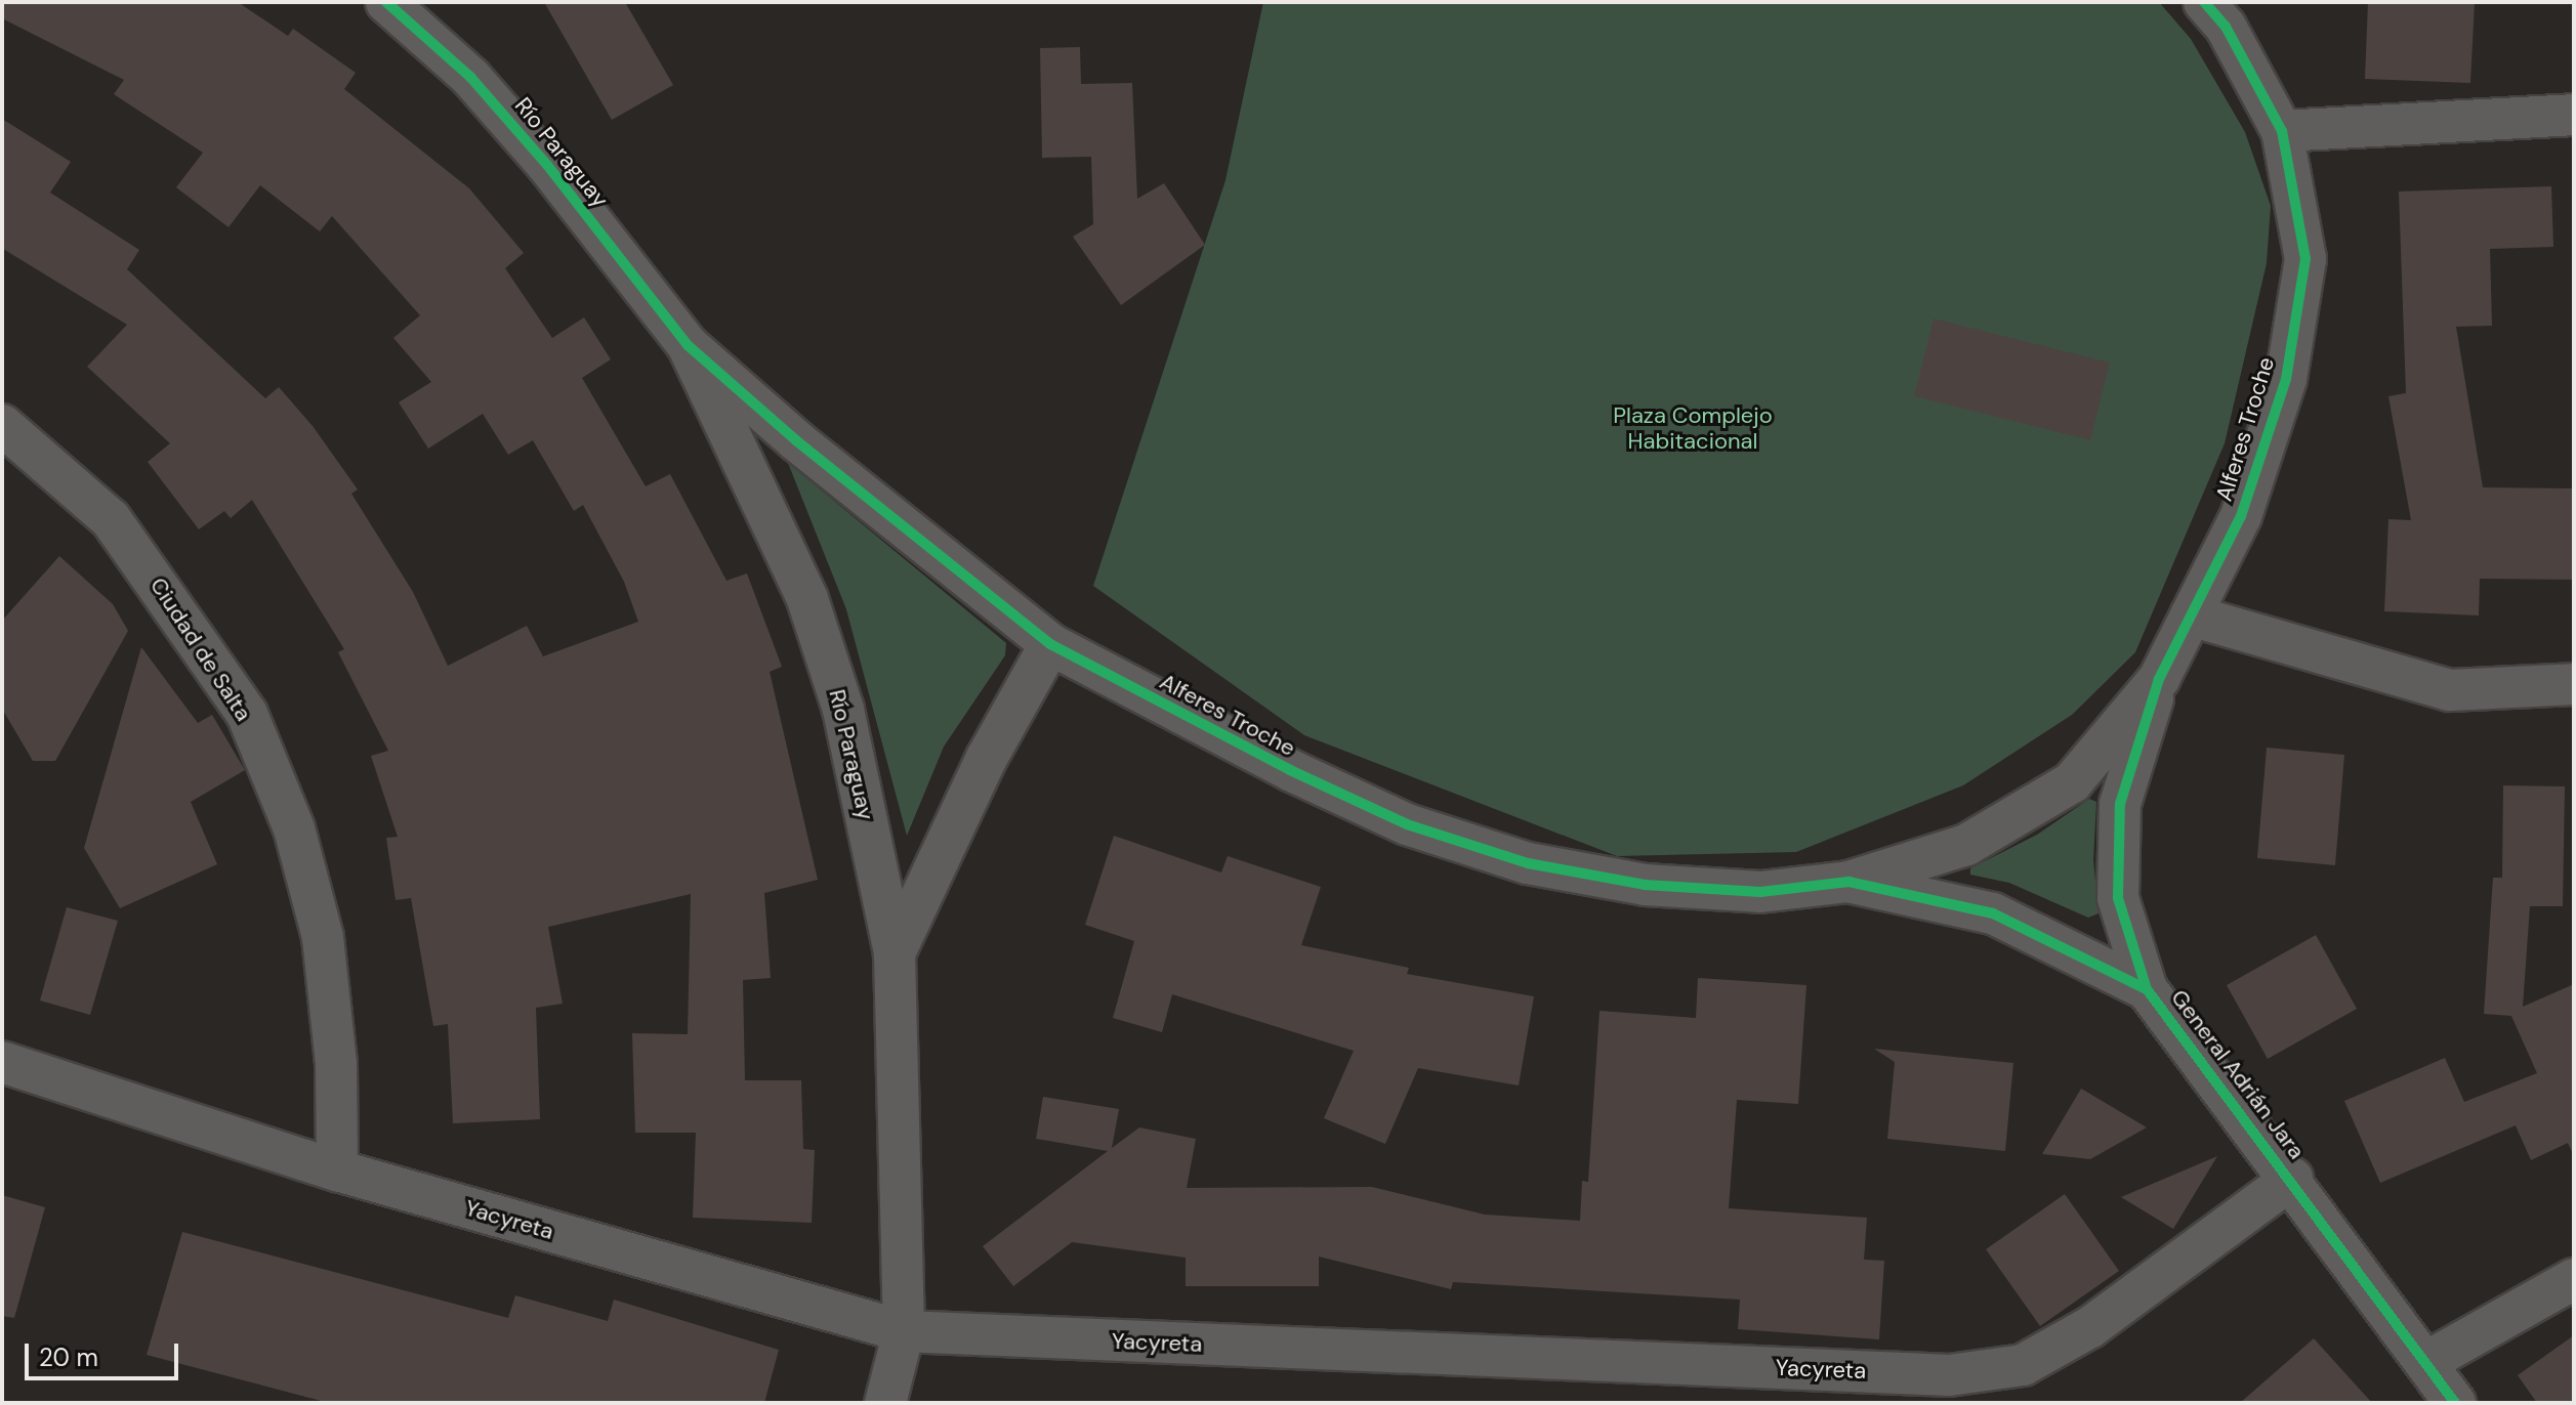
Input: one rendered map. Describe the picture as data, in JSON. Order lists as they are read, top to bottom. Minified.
{"streets":{"street":["Río Paraguay","Alferes Troche","Ciudad de Salta","General Adrián Jara","Yacyreta"]},"crossings":[["Río Paraguay","Alferes Troche"],["Río Paraguay","Yacyreta"],["Alferes Troche","General Adrián Jara"],["Ciudad de Salta","Yacyreta"],["General Adrián Jara","Yacyreta"]],"parks":["Plaza Complejo Habitacional"],"scale_bar":"20 m"}
